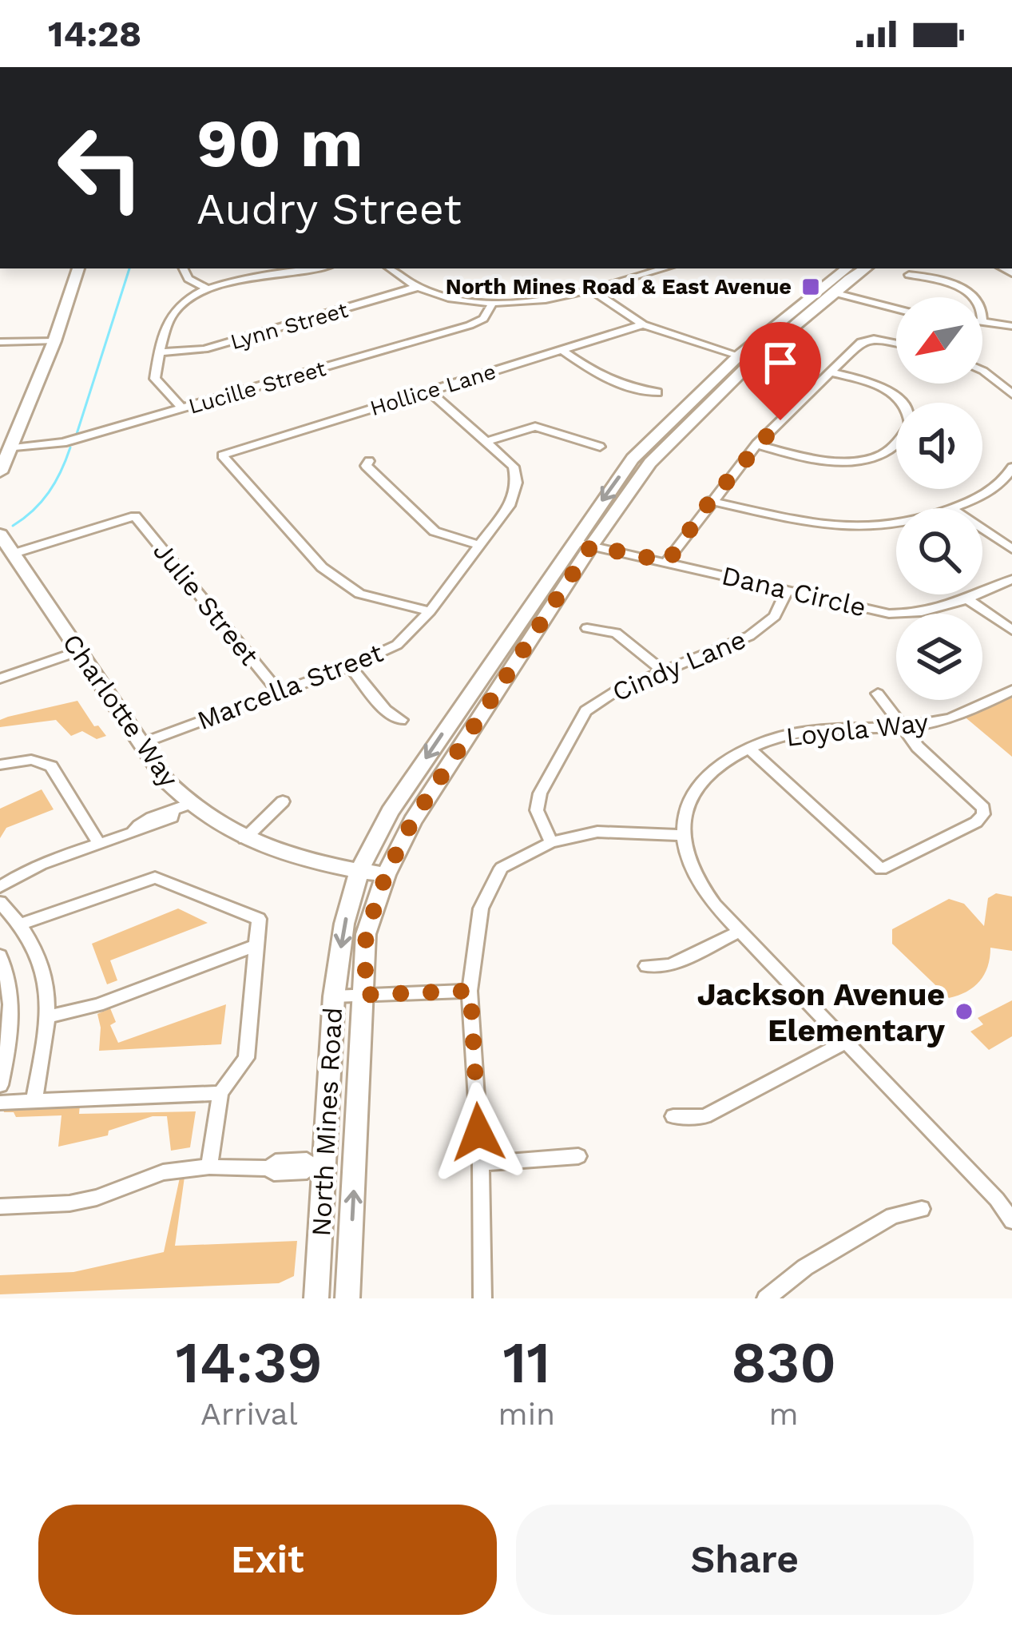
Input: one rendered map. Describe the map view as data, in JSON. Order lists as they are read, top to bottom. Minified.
{"streets":{"main road":["Charlotte Way","North Mines Road"],"street":["Lynn Street","Lucille Street","Hollice Lane","Dana Circle","Julie Street","Cindy Lane","Marcella Street","Loyola Way"]},"crossings":[["Hollice Lane","Marcella Street"],["Dana Circle","Cindy Lane"],["Dana Circle","North Mines Road"],["Julie Street","Marcella Street"],["Julie Street","Charlotte Way"],["Marcella Street","Charlotte Way"],["Charlotte Way","North Mines Road"]],"places":{"transit":["North Mines Road & East Avenue"],"other":["Jackson Avenue Elementary"]},"north":"bottom left","page":{"status":"14:28","turn":["90 m","Audry Street"],"eta":["14:39","Arrival","11","min","830","m"],"buttons":["Exit","Share"]}}
